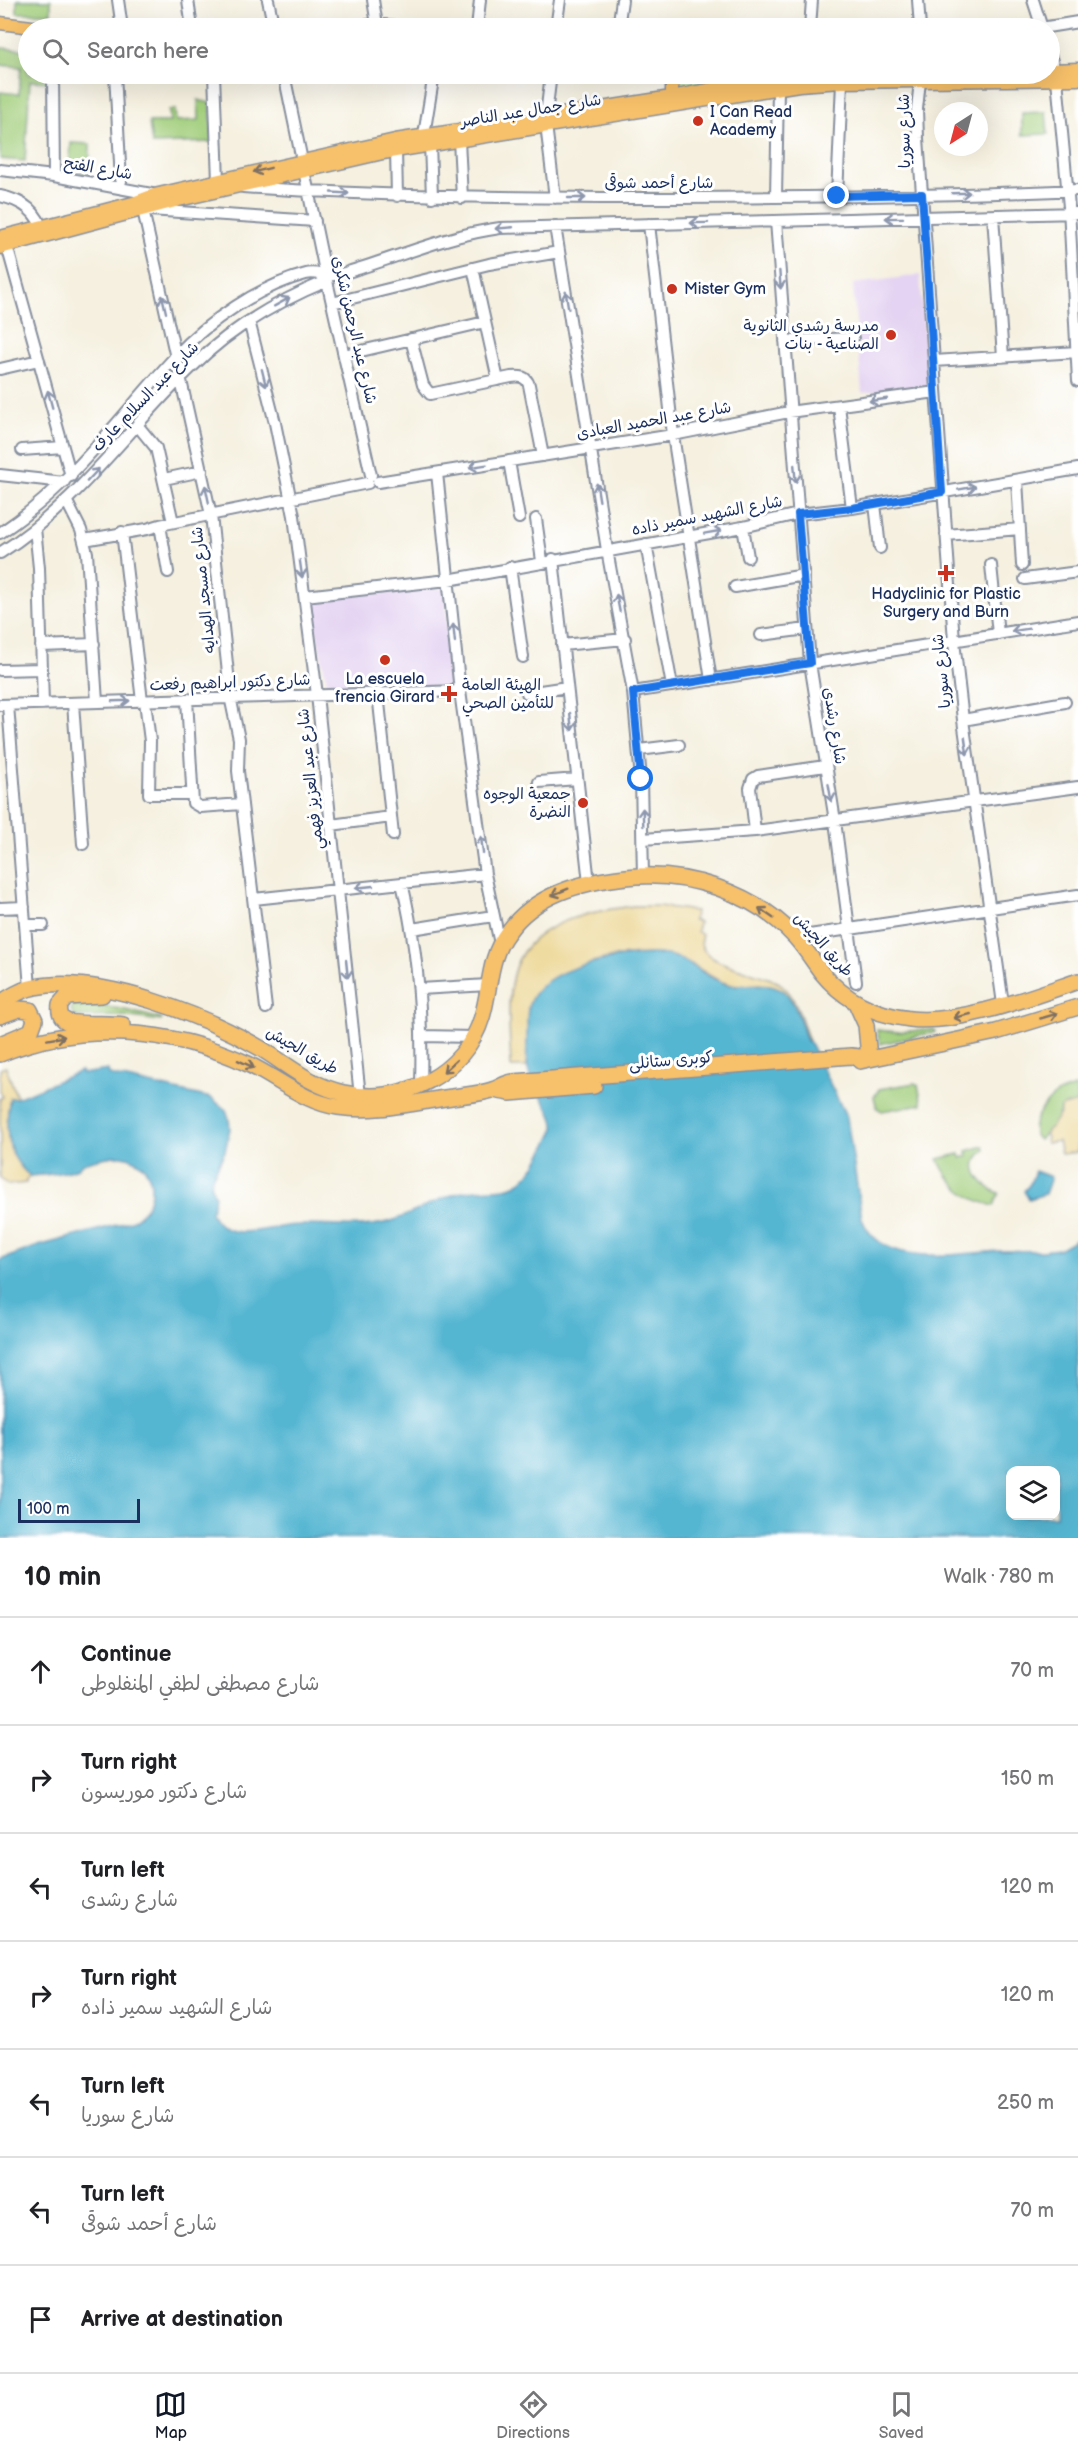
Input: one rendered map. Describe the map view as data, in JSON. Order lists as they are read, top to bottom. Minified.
{"streets":{"highway":["طريق الجيش","كوبرى ستانلى"],"main road":["شارع جمال عبد الناصر"],"street":["شارع سوريا","شارع الفتح","شارع أحمد شوقى","شارع عبد الرحمن شكرى","شارع عبد السلام عارف","شارع عبد الحميد العبادى","شارع الشهيد سمير ذاده","شارع مسجد الهدايه","شارع دكتور ابراهيم رفعت","شارع رشدى","شارع عبد العزيز فهمي"]},"crossings":[["شارع جمال عبد الناصر","شارع الفتح"],["شارع جمال عبد الناصر","شارع أحمد شوقى"],["شارع جمال عبد الناصر","شارع عبد الرحمن شكرى"],["شارع جمال عبد الناصر","شارع مسجد الهدايه"],["شارع سوريا","شارع أحمد شوقى"],["شارع سوريا","شارع عبد الحميد العبادى"],["شارع سوريا","شارع الشهيد سمير ذاده"],["شارع سوريا","طريق الجيش"],["شارع أحمد شوقى","شارع عبد الرحمن شكرى"],["شارع عبد الرحمن شكرى","شارع عبد السلام عارف"],["شارع عبد الرحمن شكرى","شارع عبد الحميد العبادى"],["شارع عبد السلام عارف","شارع مسجد الهدايه"],["شارع عبد السلام عارف","شارع عبد العزيز فهمي"],["شارع عبد الحميد العبادى","شارع مسجد الهدايه"],["شارع عبد الحميد العبادى","شارع رشدى"],["شارع عبد الحميد العبادى","شارع عبد العزيز فهمي"],["شارع الشهيد سمير ذاده","شارع رشدى"],["شارع الشهيد سمير ذاده","شارع عبد العزيز فهمي"],["شارع مسجد الهدايه","شارع دكتور ابراهيم رفعت"],["شارع دكتور ابراهيم رفعت","شارع عبد العزيز فهمي"],["شارع عبد العزيز فهمي","طريق الجيش"]],"one_way":["كوبرى ستانلى"],"places":{"other":["I Can Read Academy","Mister Gym","مدرسة رشدي الثانوية الصناعية - بنات","La escuela frencia Girard","جمعية الوجوه النضرة"],"health":["Hadyclinic for Plastic Surgery and Burn","الهيئة العامة للتأمين الصحي"]},"scale_bar":"100 m","north":"bottom left","page":{"search":"Search here","scale":"100 m","heading":["10 min","Walk · 780 m"],"list":[["Continue","شارع مصطفى لطفي المنفلوطى","70 m"],["Turn right","شارع دكتور موريسون","150 m"],["Turn left","شارع رشدى","120 m"],["Turn right","شارع الشهيد سمير ذاده","120 m"],["Turn left","شارع سوريا","250 m"],["Turn left","شارع أحمد شوقى","70 m"],"Arrive at destination"],"nav":["Map","Directions","Saved"]}}
